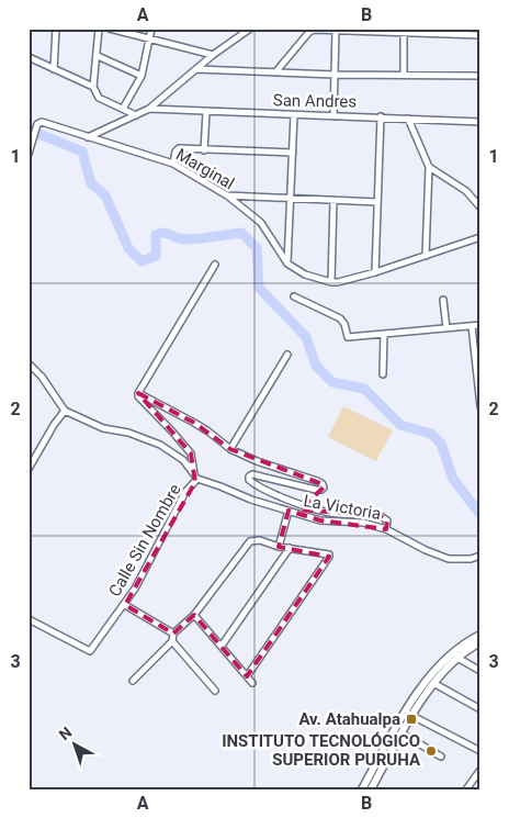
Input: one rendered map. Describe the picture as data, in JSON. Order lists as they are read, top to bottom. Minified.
{"streets":{"street":["San Andres","Marginal","La Victoria","Calle Sin Nombre"]},"crossings":[["La Victoria","Calle Sin Nombre"]],"places":{"transit":["Av. Atahualpa"],"other":["INSTITUTO TECNOLÓGICO SUPERIOR PURUHA"]},"north":"top left","grid":{"columns":["A","B"],"rows":["1","2","3"]}}
